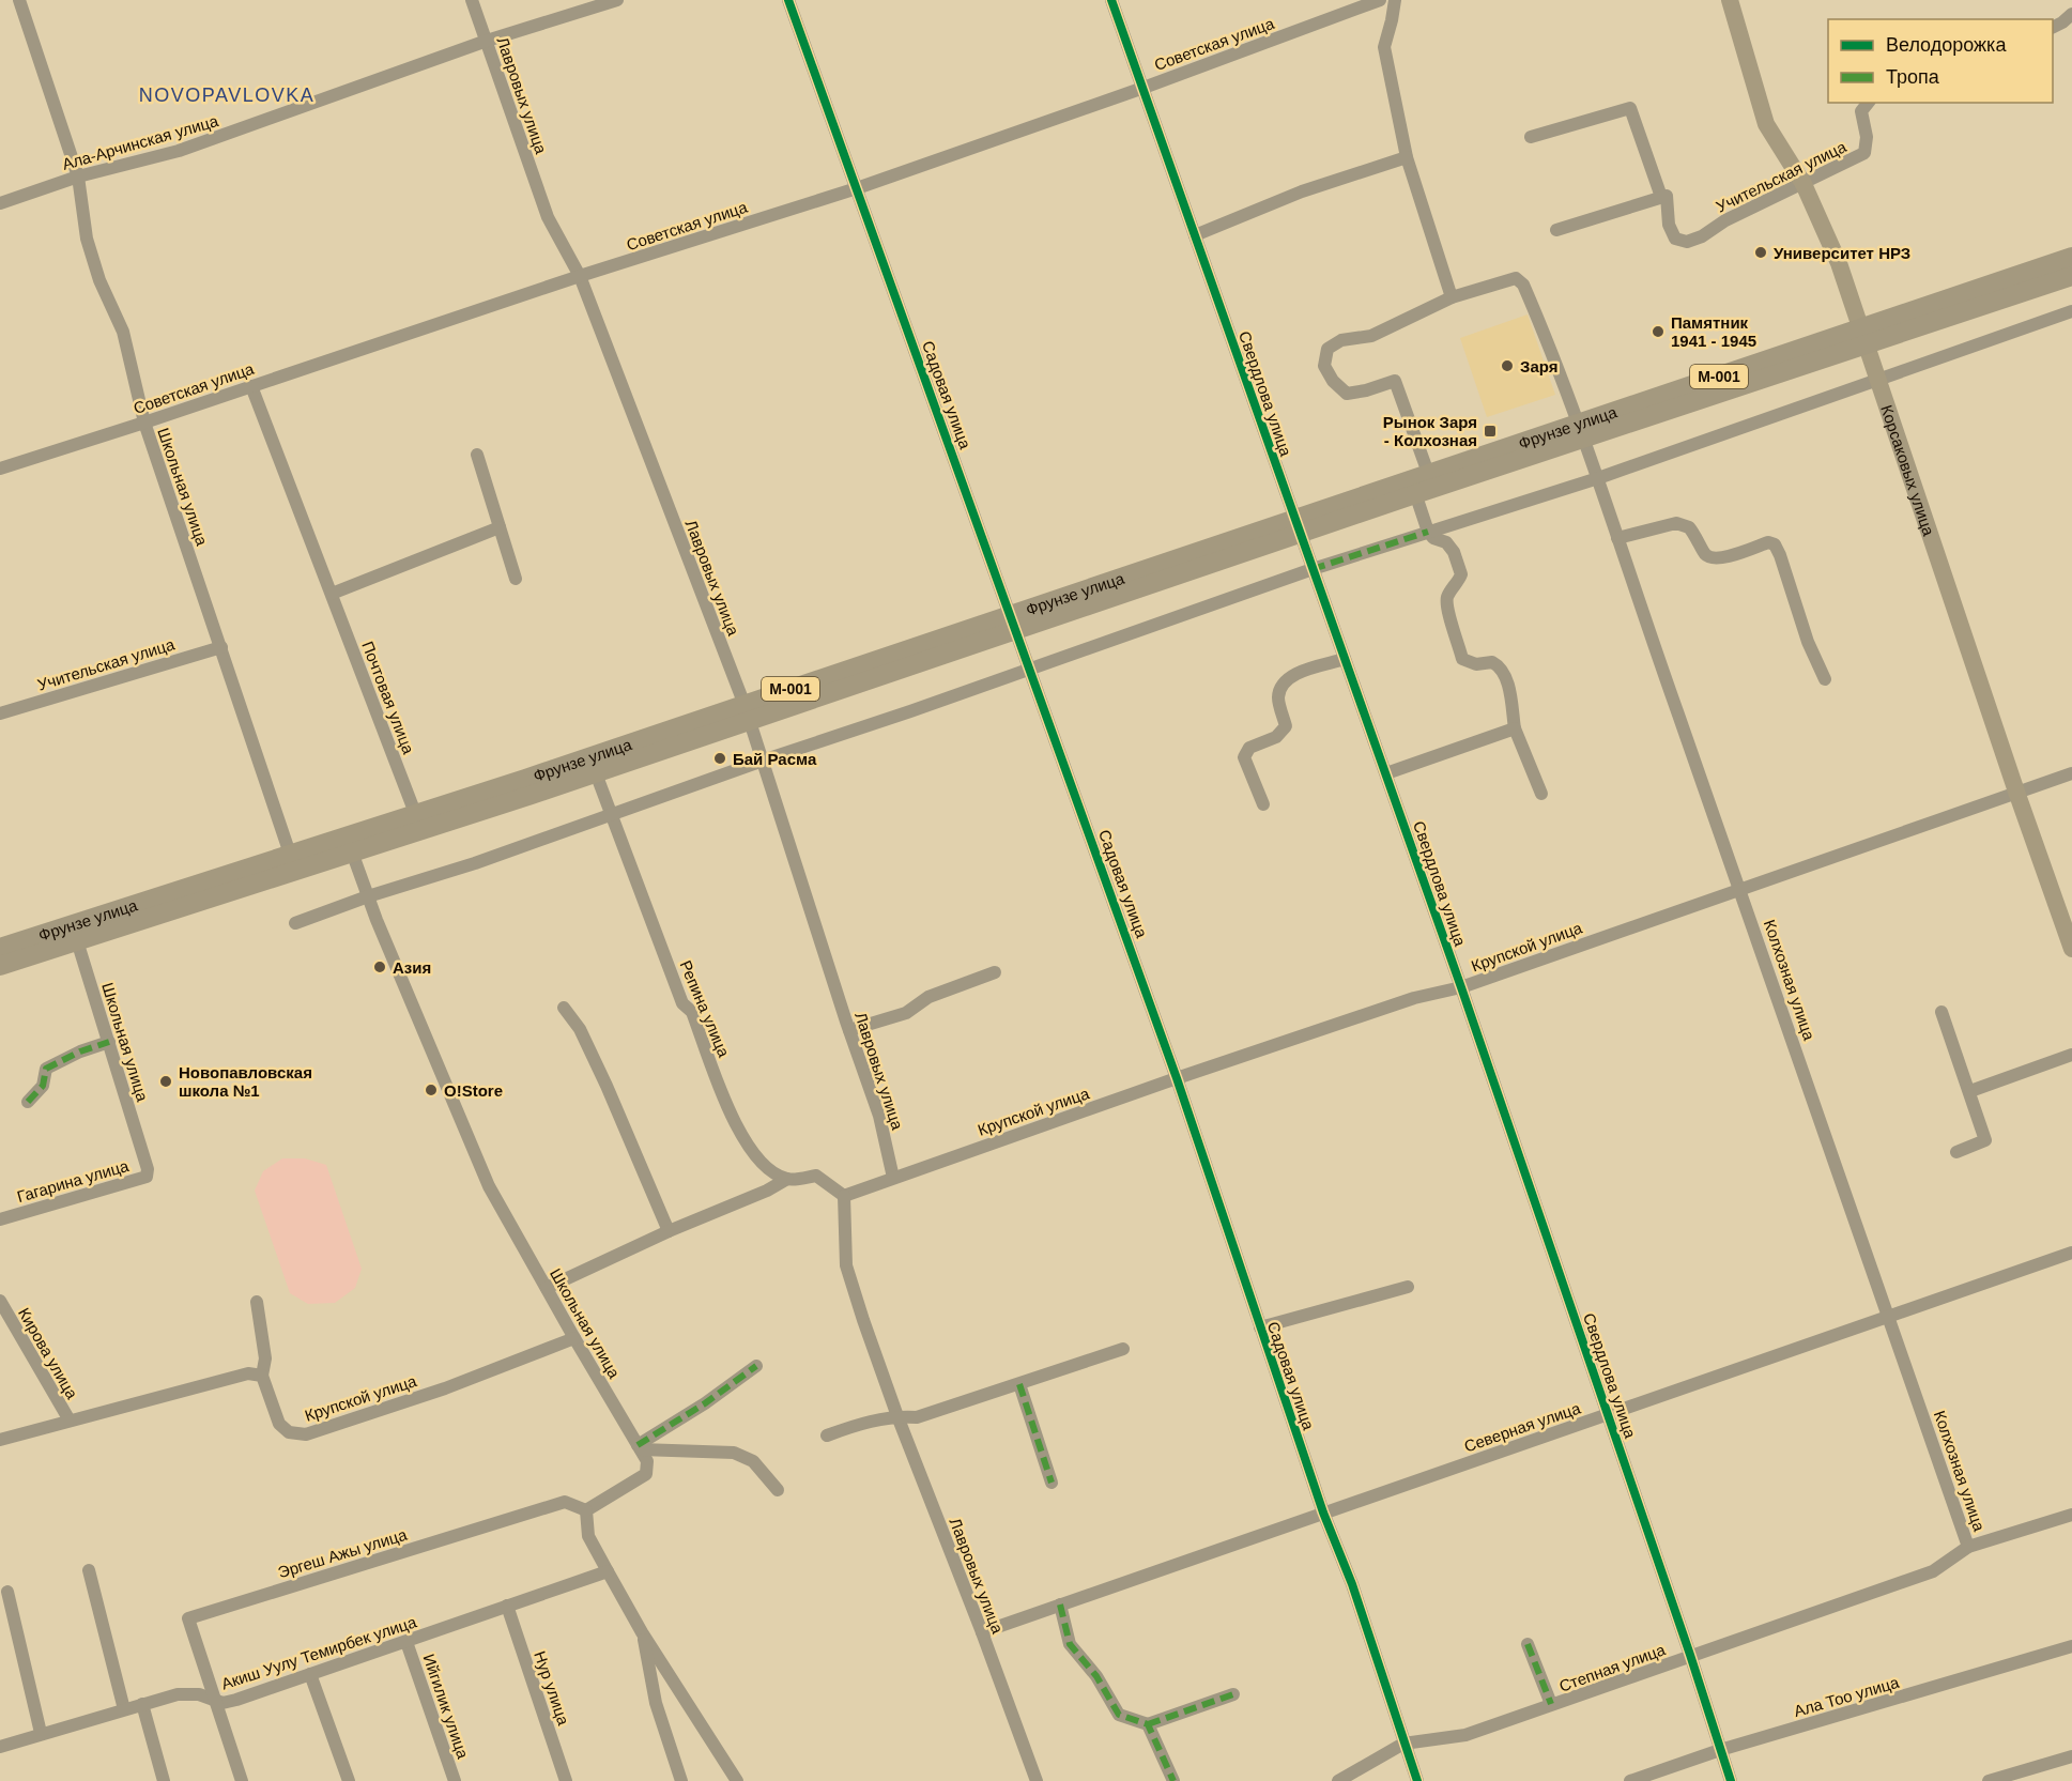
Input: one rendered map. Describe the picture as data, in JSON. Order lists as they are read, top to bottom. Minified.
{"streets":{"main road":["M-001","Фрунзе улица"],"street":["Советская улица","Лавровых улица","Ала-Арчинская улица","Учительская улица","Свердлова улица","Садовая улица","Корсаковых улица","Школьная улица","Почтовая улица","Крупской улица","Колхозная улица","Репина улица","Гагарина улица","Кирова улица","Северная улица","Эргеш Ажы улица","Акиш Уулу Темирбек улица","Степная улица","Нур улица","Ала Тоо улица","Ийгилик улица"]},"crossings":[["Советская улица","Лавровых улица"],["Советская улица","Свердлова улица"],["Советская улица","Садовая улица"],["Советская улица","Школьная улица"],["Советская улица","Почтовая улица"],["Лавровых улица","Ала-Арчинская улица"],["Лавровых улица","Фрунзе улица"],["Лавровых улица","Крупской улица"],["Лавровых улица","Северная улица"],["Ала-Арчинская улица","Школьная улица"],["Учительская улица","Корсаковых улица"],["Учительская улица","Школьная улица"],["Свердлова улица","Фрунзе улица"],["Свердлова улица","Крупской улица"],["Свердлова улица","Северная улица"],["Свердлова улица","Степная улица"],["Свердлова улица","Ала Тоо улица"],["Садовая улица","Фрунзе улица"],["Садовая улица","Крупской улица"],["Садовая улица","Северная улица"],["Садовая улица","Степная улица"],["Фрунзе улица","Корсаковых улица"],["Фрунзе улица","Школьная улица"],["Фрунзе улица","Почтовая улица"],["Фрунзе улица","Колхозная улица"],["Фрунзе улица","Репина улица"],["Корсаковых улица","Крупской улица"],["Школьная улица","Крупской улица"],["Школьная улица","Гагарина улица"],["Школьная улица","Эргеш Ажы улица"],["Крупской улица","Колхозная улица"],["Колхозная улица","Северная улица"],["Колхозная улица","Степная улица"],["Эргеш Ажы улица","Акиш Уулу Темирбек улица"],["Акиш Уулу Темирбек улица","Нур улица"],["Акиш Уулу Темирбек улица","Ийгилик улица"]],"districts":["NOVOPAVLOVKA"],"places":{"other":["Университет НРЗ","Памятник 1941 - 1945","Заря","Бай Расма","Азия","Новопавловская школа №1","O!Store"],"transit":["Рынок Заря - Колхозная"]},"legend":["Велодорожка","Тропа"]}
